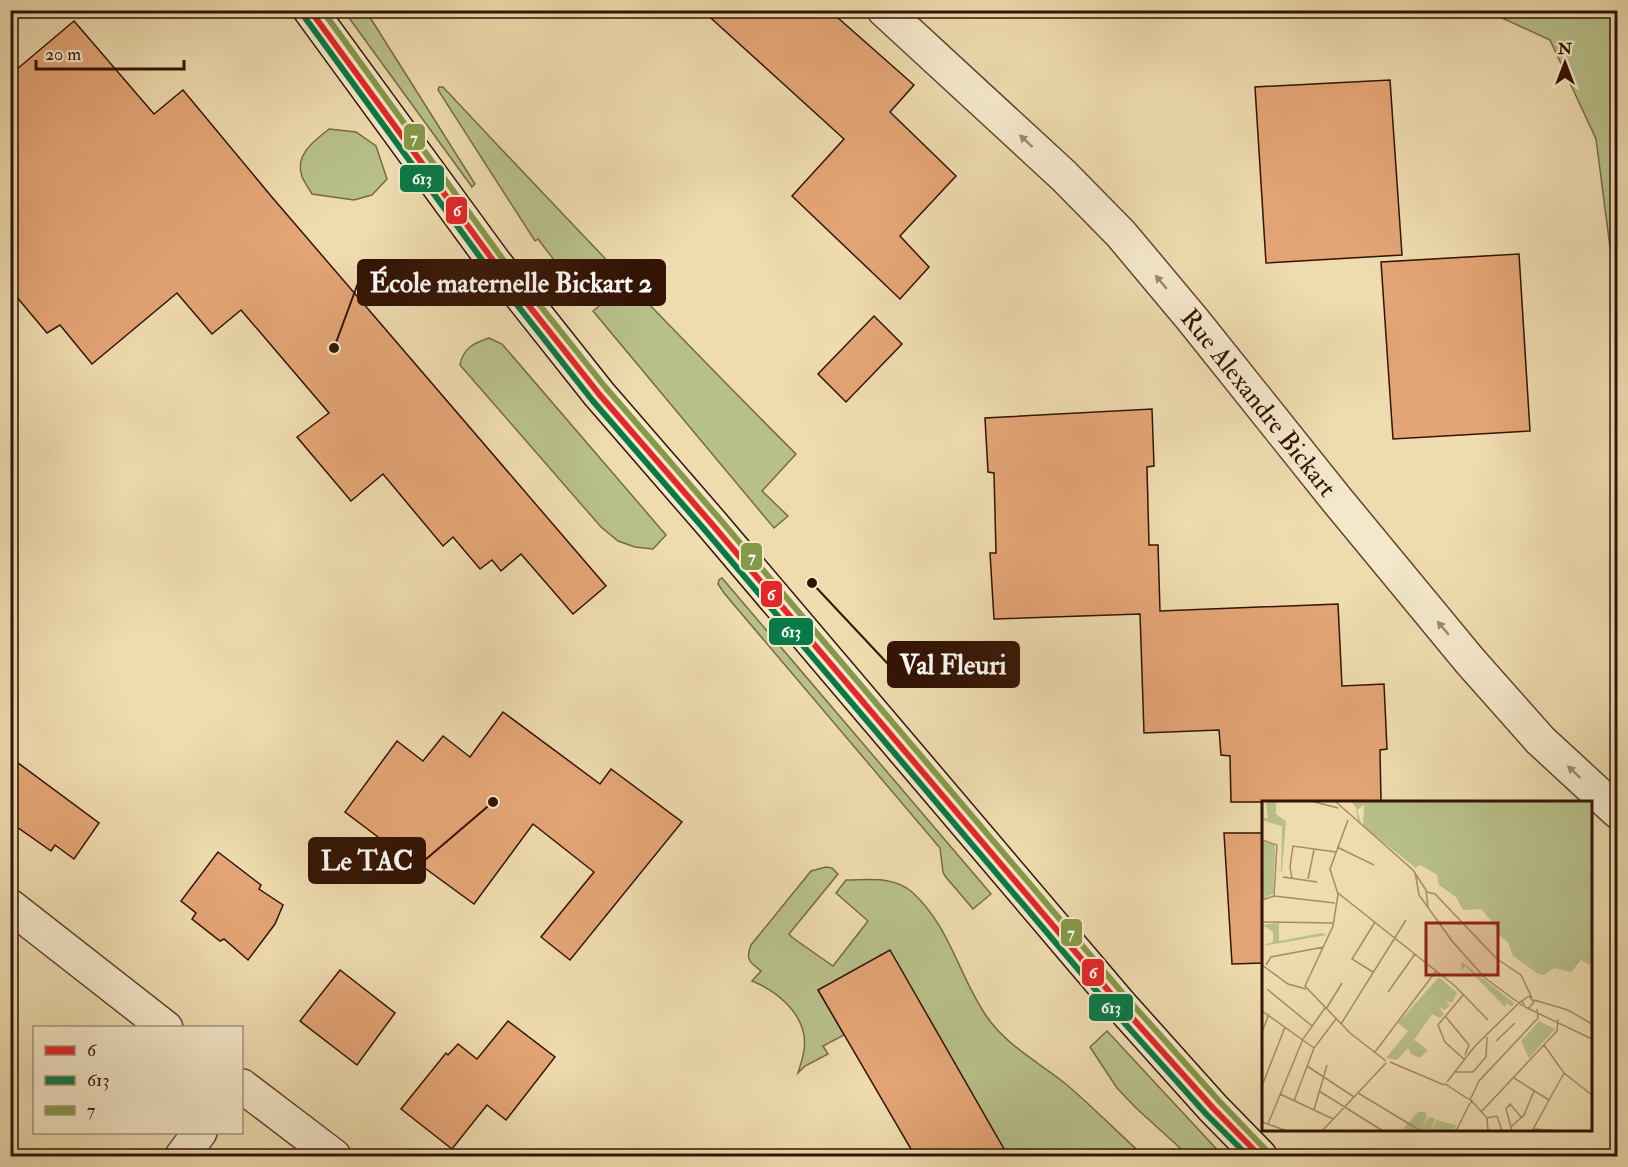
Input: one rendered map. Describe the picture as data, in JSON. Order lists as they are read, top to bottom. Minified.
{"streets":{"main road":["Rue Alexandre Bickart"]},"one_way":["Rue Alexandre Bickart"],"places":["École maternelle Bickart 2","Val Fleuri","Le TAC"],"lines":["transit line 6","transit line 7","transit line 613"],"legend":["6","613","7"],"scale_bar":"20 m","north":"top"}
